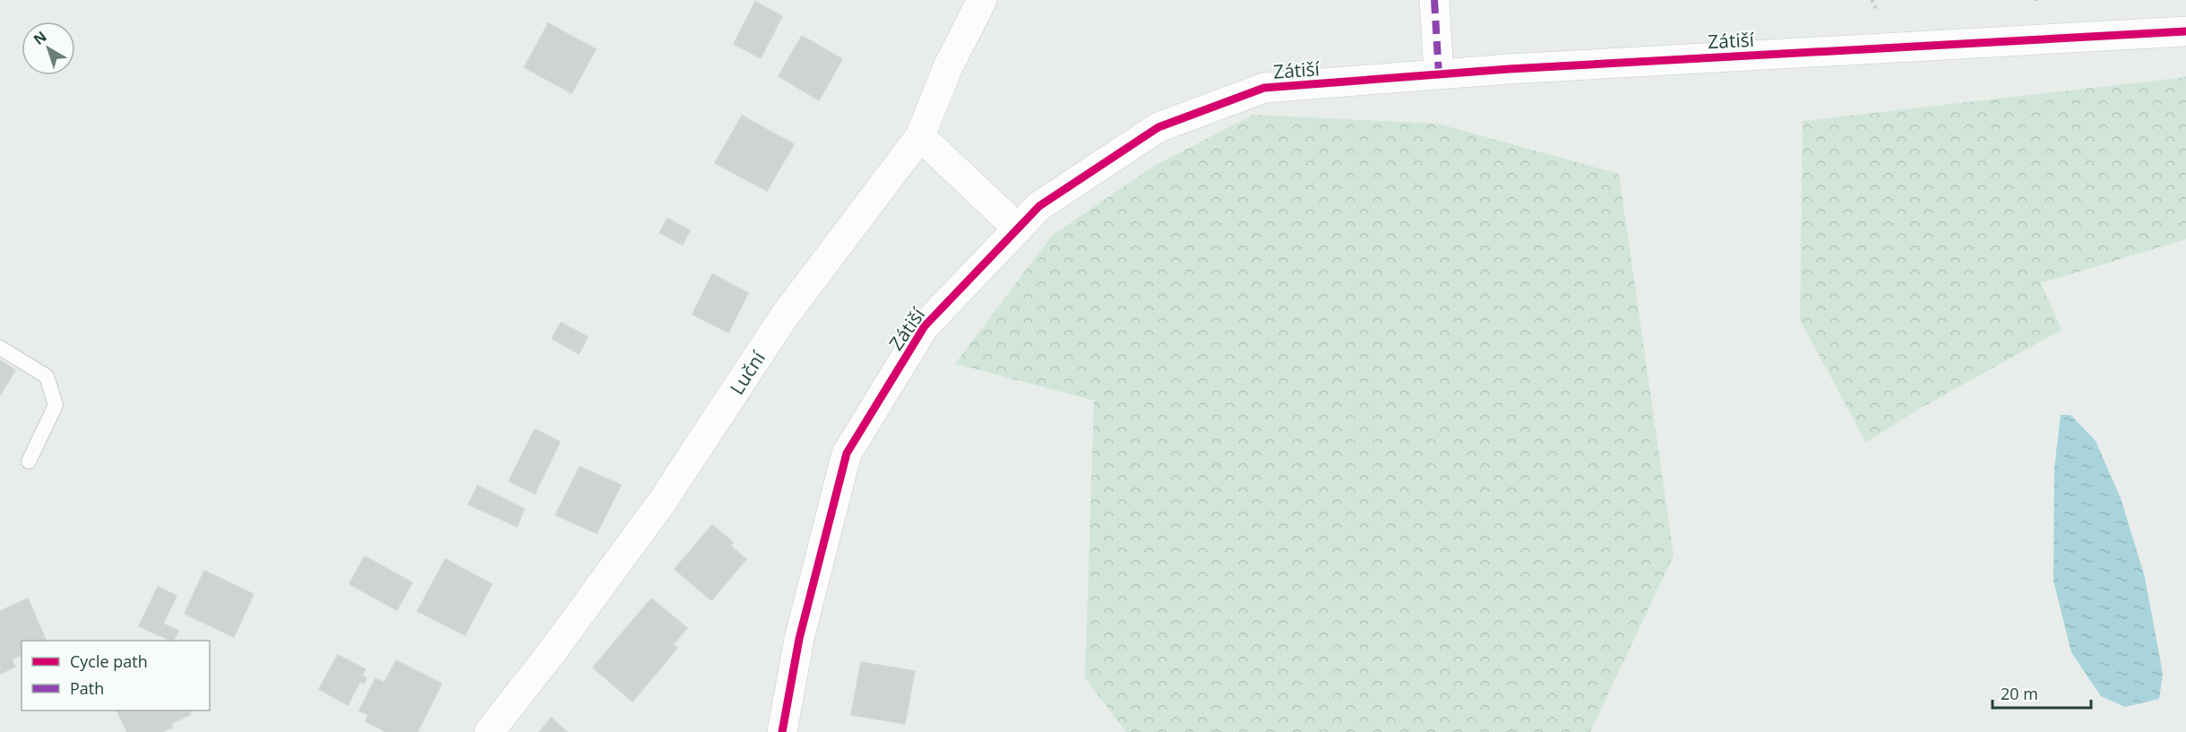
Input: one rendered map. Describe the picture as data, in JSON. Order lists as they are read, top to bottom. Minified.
{"streets":{"street":["Zátiší","Luční"]},"legend":["Cycle path","Path"],"scale_bar":"20 m","north":"top left"}
